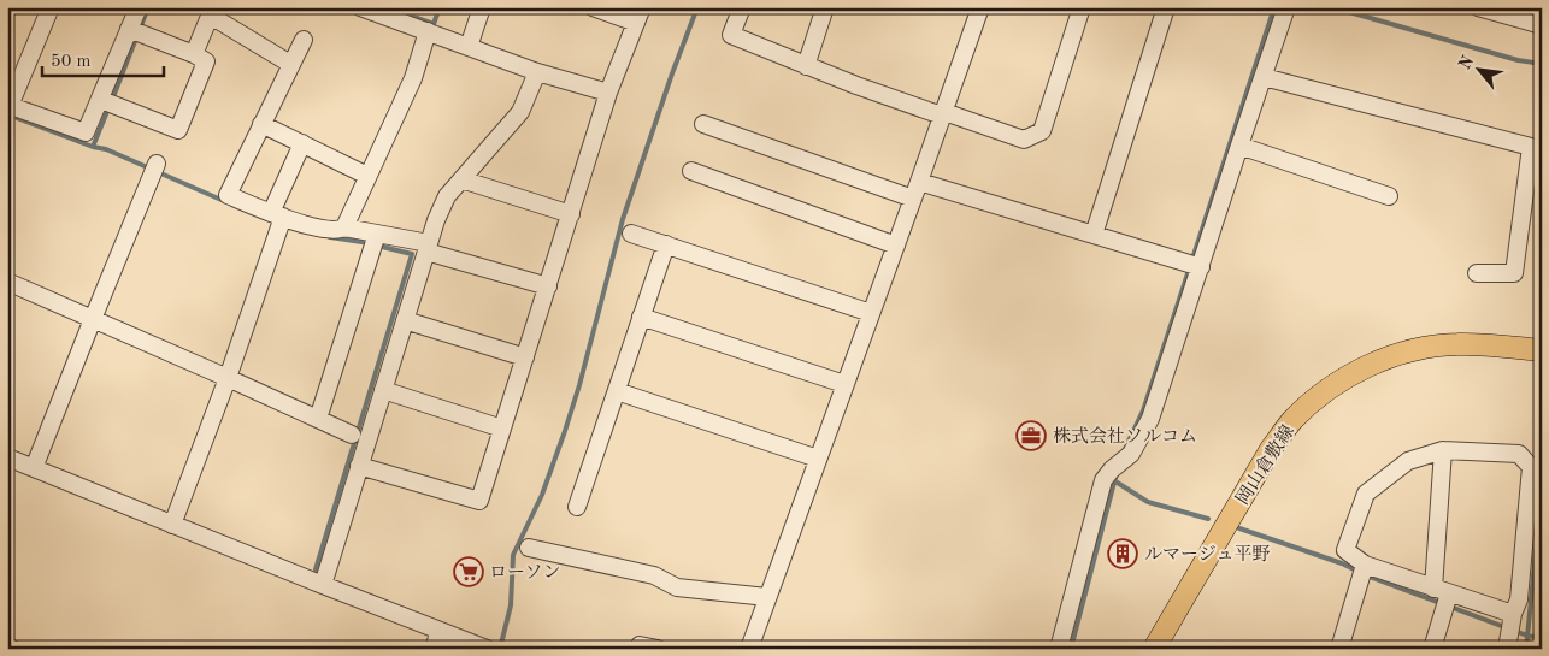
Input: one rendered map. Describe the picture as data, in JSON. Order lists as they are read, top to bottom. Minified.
{"streets":{"main road":["岡山倉敷線"]},"places":{"office":["株式会社ソルコム"],"building":["ルマージュ平野"],"supermarket":["ローソン"]},"scale_bar":"50 m","north":"top left"}
